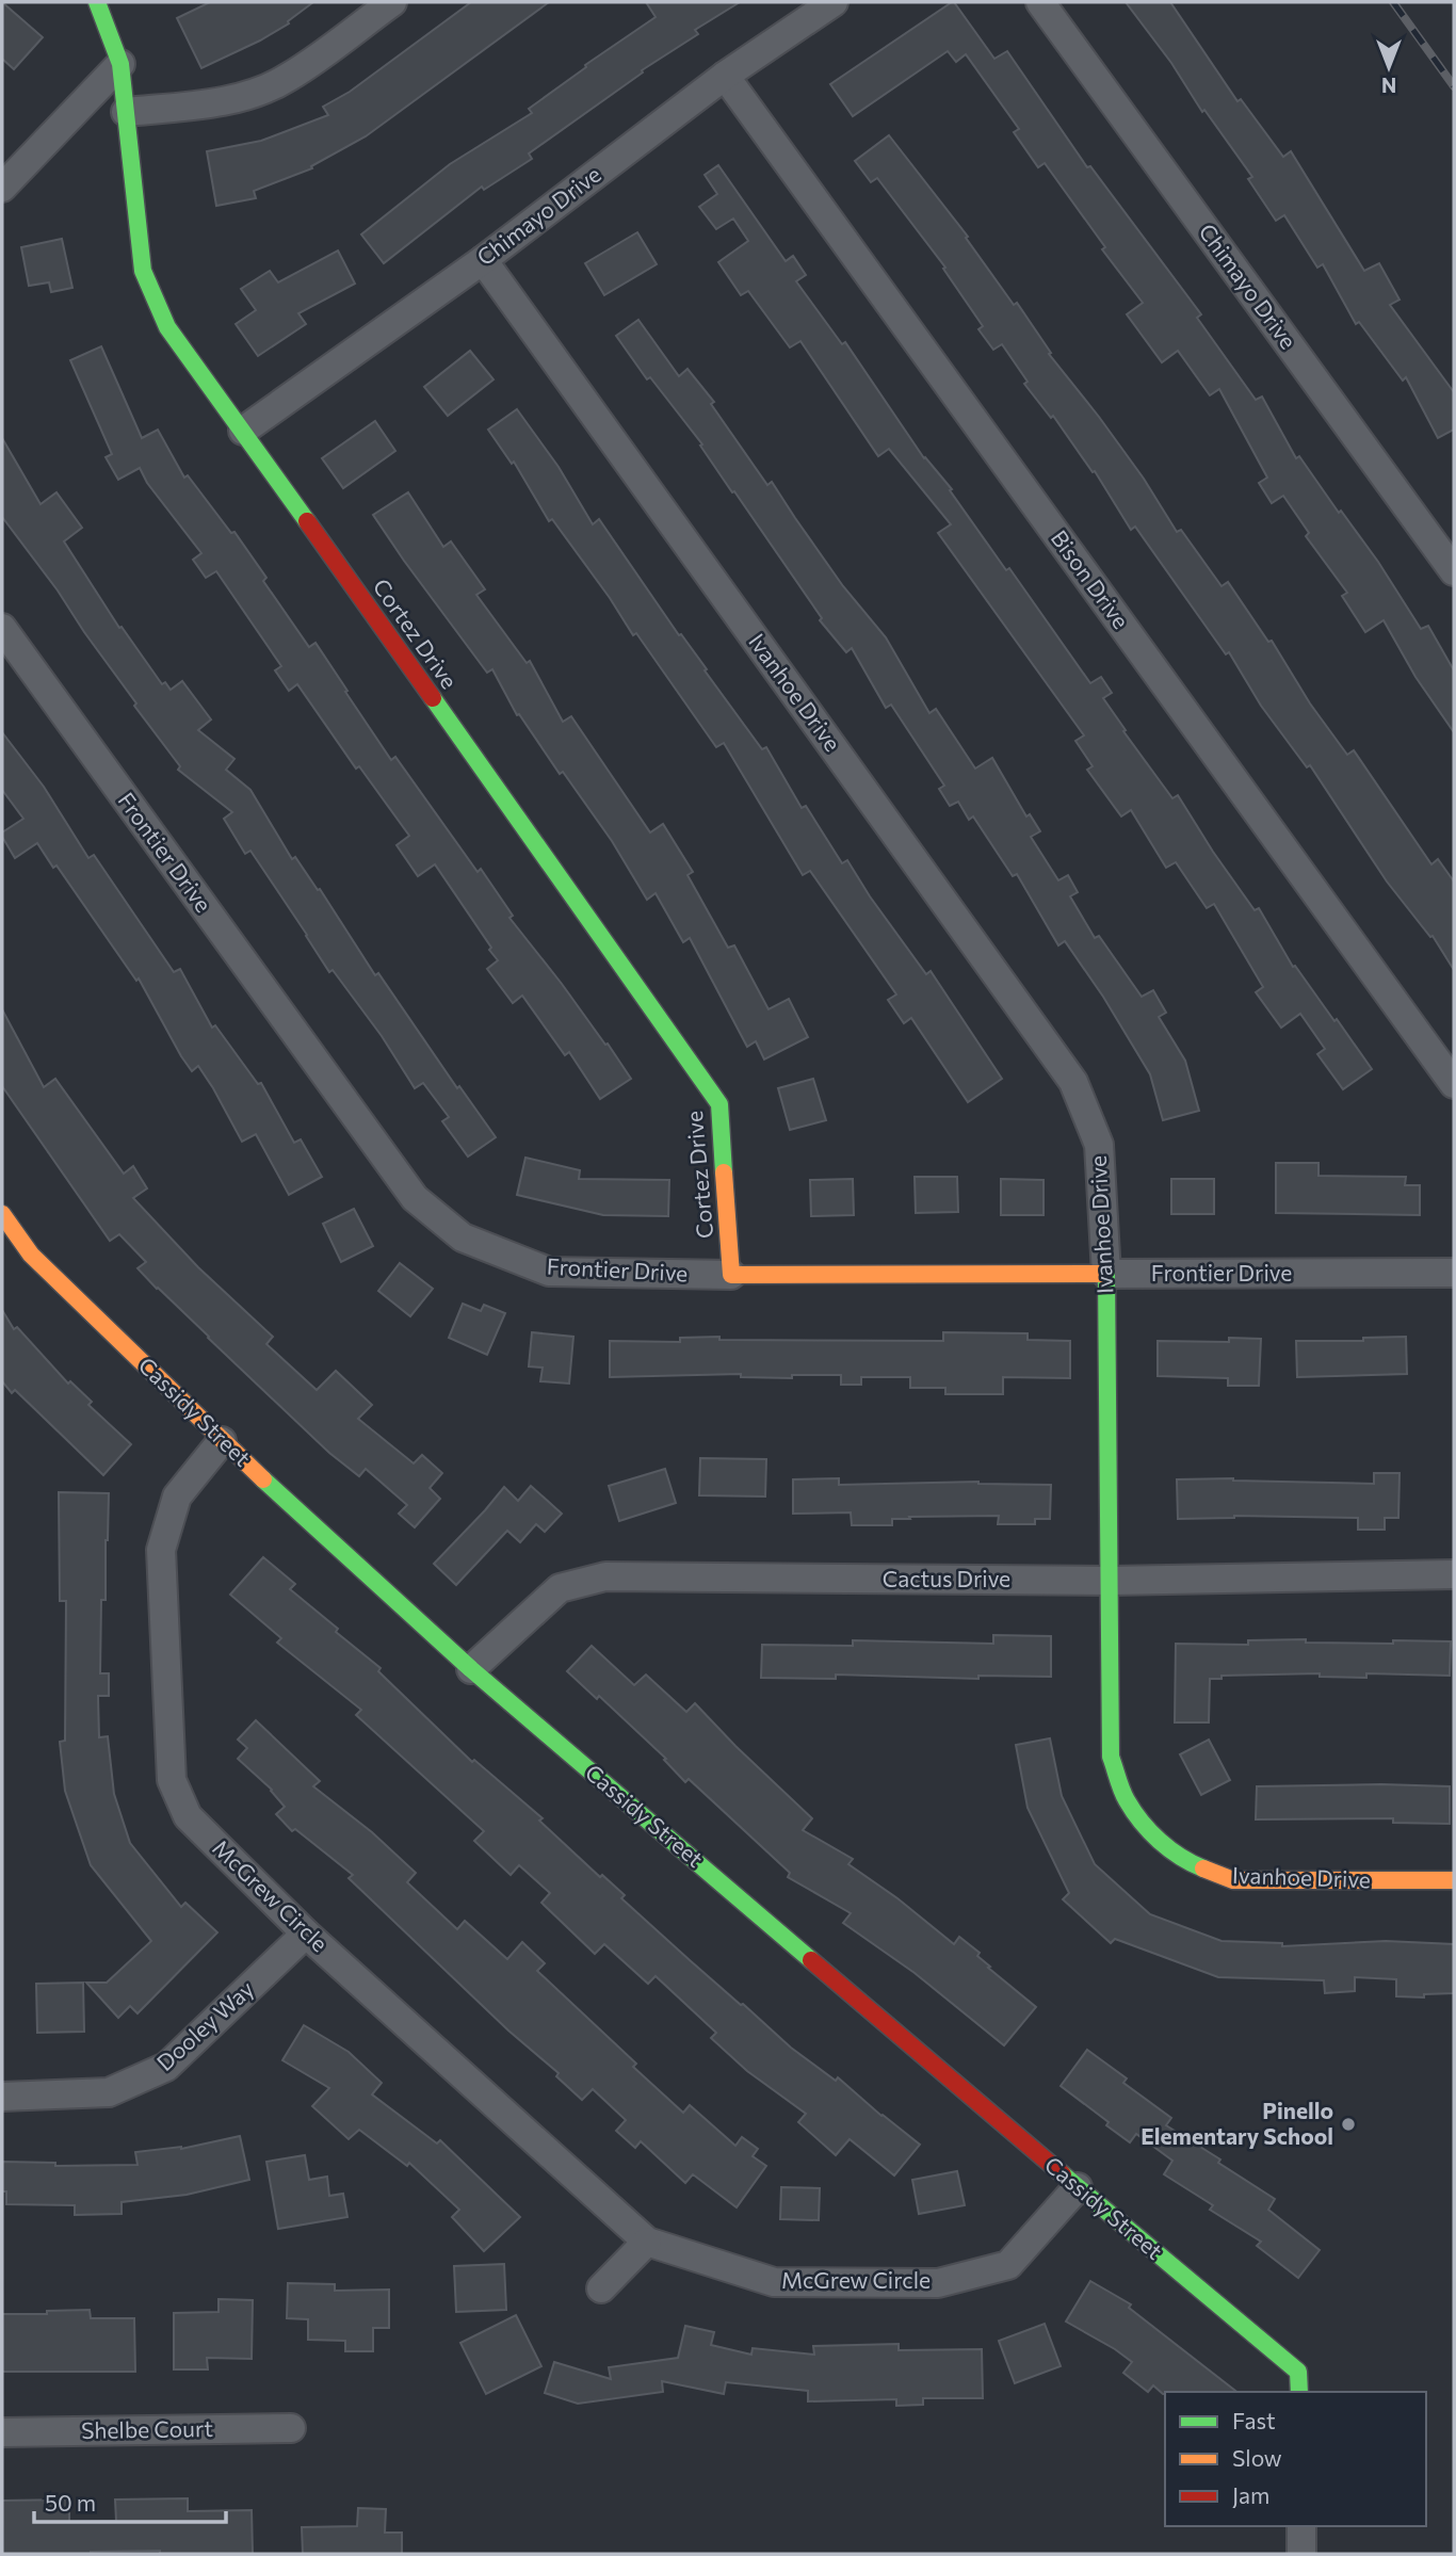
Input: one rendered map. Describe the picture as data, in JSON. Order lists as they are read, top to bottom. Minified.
{"streets":{"street":["Chimayo Drive","Bison Drive","Cortez Drive","Ivanhoe Drive","Frontier Drive","Cassidy Street","Cactus Drive","McGrew Circle","Dooley Way","Shelbe Court"]},"crossings":[["Chimayo Drive","Bison Drive"],["Chimayo Drive","Cortez Drive"],["Chimayo Drive","Ivanhoe Drive"],["Cortez Drive","Frontier Drive"],["Ivanhoe Drive","Frontier Drive"],["Ivanhoe Drive","Cactus Drive"],["Cassidy Street","Cactus Drive"],["Cassidy Street","McGrew Circle"],["McGrew Circle","Dooley Way"]],"places":["Pinello Elementary School"],"legend":["Fast","Slow","Jam"],"scale_bar":"50 m","north":"bottom"}
